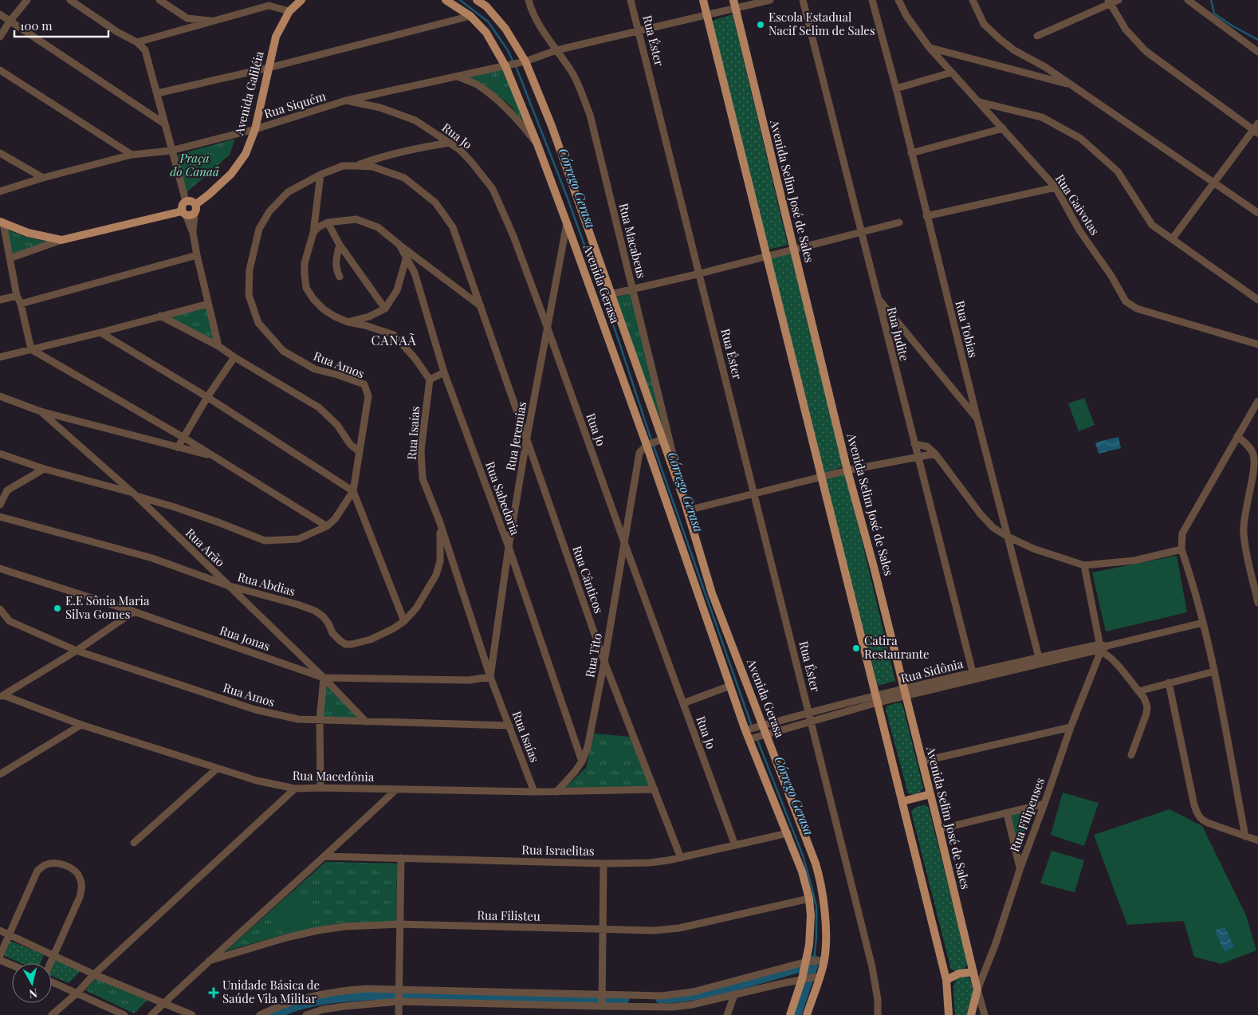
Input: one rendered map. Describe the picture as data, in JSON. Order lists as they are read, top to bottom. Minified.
{"streets":{"main road":["Avenida Galiléia","Avenida Selim José de Sales","Avenida Gerasa"],"street":["Rua Éster","Rua Siquém","Rua Jo","Rua Gaivotas","Rua Macabeus","Rua Tobias","Rua Judite","Rua Amos","Rua Isaías","Rua Jeremias","Rua Sabedoria","Rua Arão","Rua Cânticos","Rua Abdias","Rua Jonas","Rua Tito","Rua Sidônia","Rua Macedônia","Rua Filipenses","Rua Israelitas","Rua Filisteu"]},"crossings":[["Rua Éster","Rua Sidônia"],["Avenida Galiléia","Rua Siquém"],["Rua Siquém","Rua Jo"],["Rua Siquém","Avenida Gerasa"],["Rua Jo","Rua Amos"],["Rua Jo","Rua Jeremias"],["Rua Jo","Rua Tito"],["Rua Jo","Rua Israelitas"],["Avenida Selim José de Sales","Rua Sidônia"],["Avenida Selim José de Sales","Rua Filipenses"],["Rua Macabeus","Avenida Gerasa"],["Avenida Gerasa","Rua Jeremias"],["Avenida Gerasa","Rua Tito"],["Avenida Gerasa","Rua Sidônia"],["Avenida Gerasa","Rua Israelitas"],["Avenida Gerasa","Rua Filisteu"],["Rua Tobias","Rua Sidônia"],["Rua Judite","Rua Sidônia"],["Rua Amos","Rua Isaías"],["Rua Amos","Rua Arão"],["Rua Amos","Rua Cânticos"],["Rua Isaías","Rua Jeremias"],["Rua Isaías","Rua Abdias"],["Rua Isaías","Rua Jonas"],["Rua Isaías","Rua Macedônia"],["Rua Jeremias","Rua Sabedoria"],["Rua Jeremias","Rua Cânticos"],["Rua Jeremias","Rua Jonas"],["Rua Sabedoria","Rua Tito"],["Rua Arão","Rua Abdias"],["Rua Arão","Rua Jonas"],["Rua Cânticos","Rua Tito"],["Rua Cânticos","Rua Macedônia"],["Rua Cânticos","Rua Israelitas"],["Rua Tito","Rua Macedônia"],["Rua Sidônia","Rua Filipenses"]],"districts":["CANAÃ"],"water":["Córrego Gerasa"],"parks":["Praça do Canaã"],"places":{"other":["Escola Estadual Nacif Selim de Sales","E.E Sônia Maria Silva Gomes","Catira Restaurante"],"health":["Unidade Básica de Saúde Vila Militar"]},"scale_bar":"100 m","north":"bottom"}
